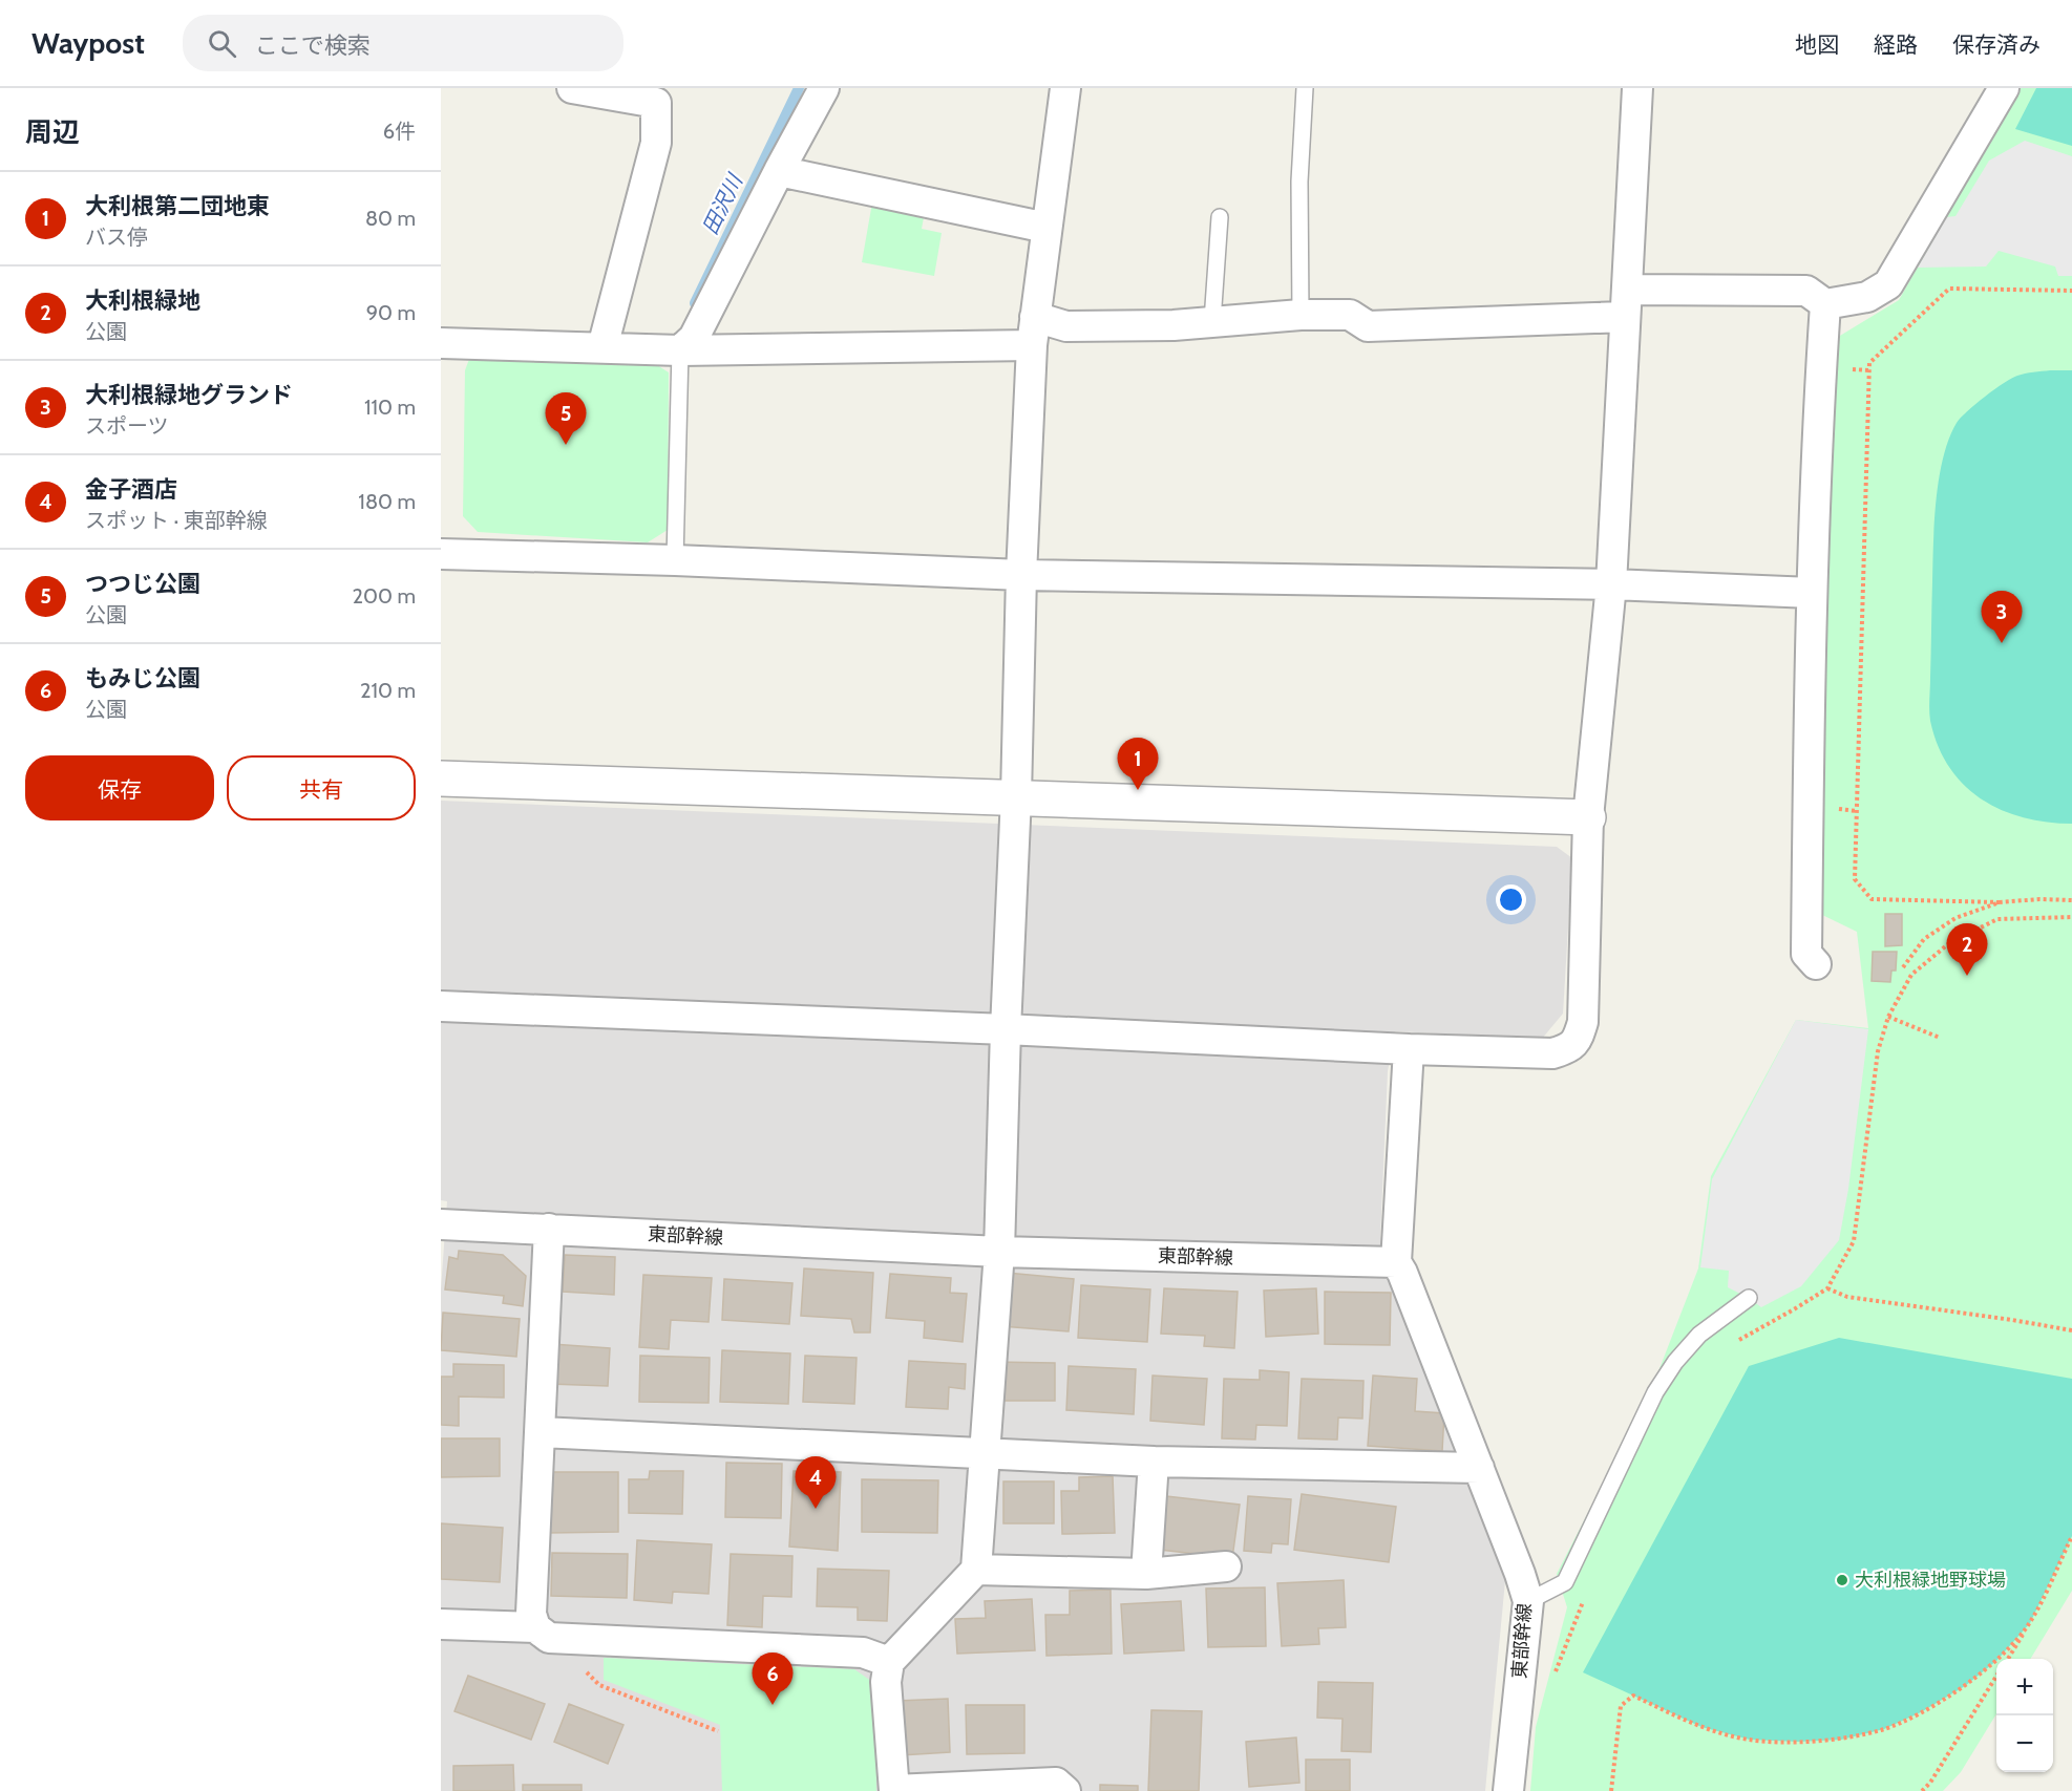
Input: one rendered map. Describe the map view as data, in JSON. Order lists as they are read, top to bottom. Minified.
{"streets":{"street":["東部幹線"]},"water":["田沢川"],"places":["大利根緑地野球場"],"page":{"header":"Waypost","search":"ここで検索","nav":["地図","経路","保存済み"],"heading":["周辺","6件"],"list":[{"mark":"1","name":"大利根第二団地東","note":"バス停","value":"80 m"},{"mark":"2","name":"大利根緑地","note":"公園","value":"90 m"},{"mark":"3","name":"大利根緑地グランド","note":"スポーツ","value":"110 m"},{"mark":"4","name":"金子酒店","note":"スポット · 東部幹線","value":"180 m"},{"mark":"5","name":"つつじ公園","note":"公園","value":"200 m"},{"mark":"6","name":"もみじ公園","note":"公園","value":"210 m"}],"pins":["5","3","1","2","4","6"],"buttons":["保存","共有"],"map_buttons":["+","−"]}}
